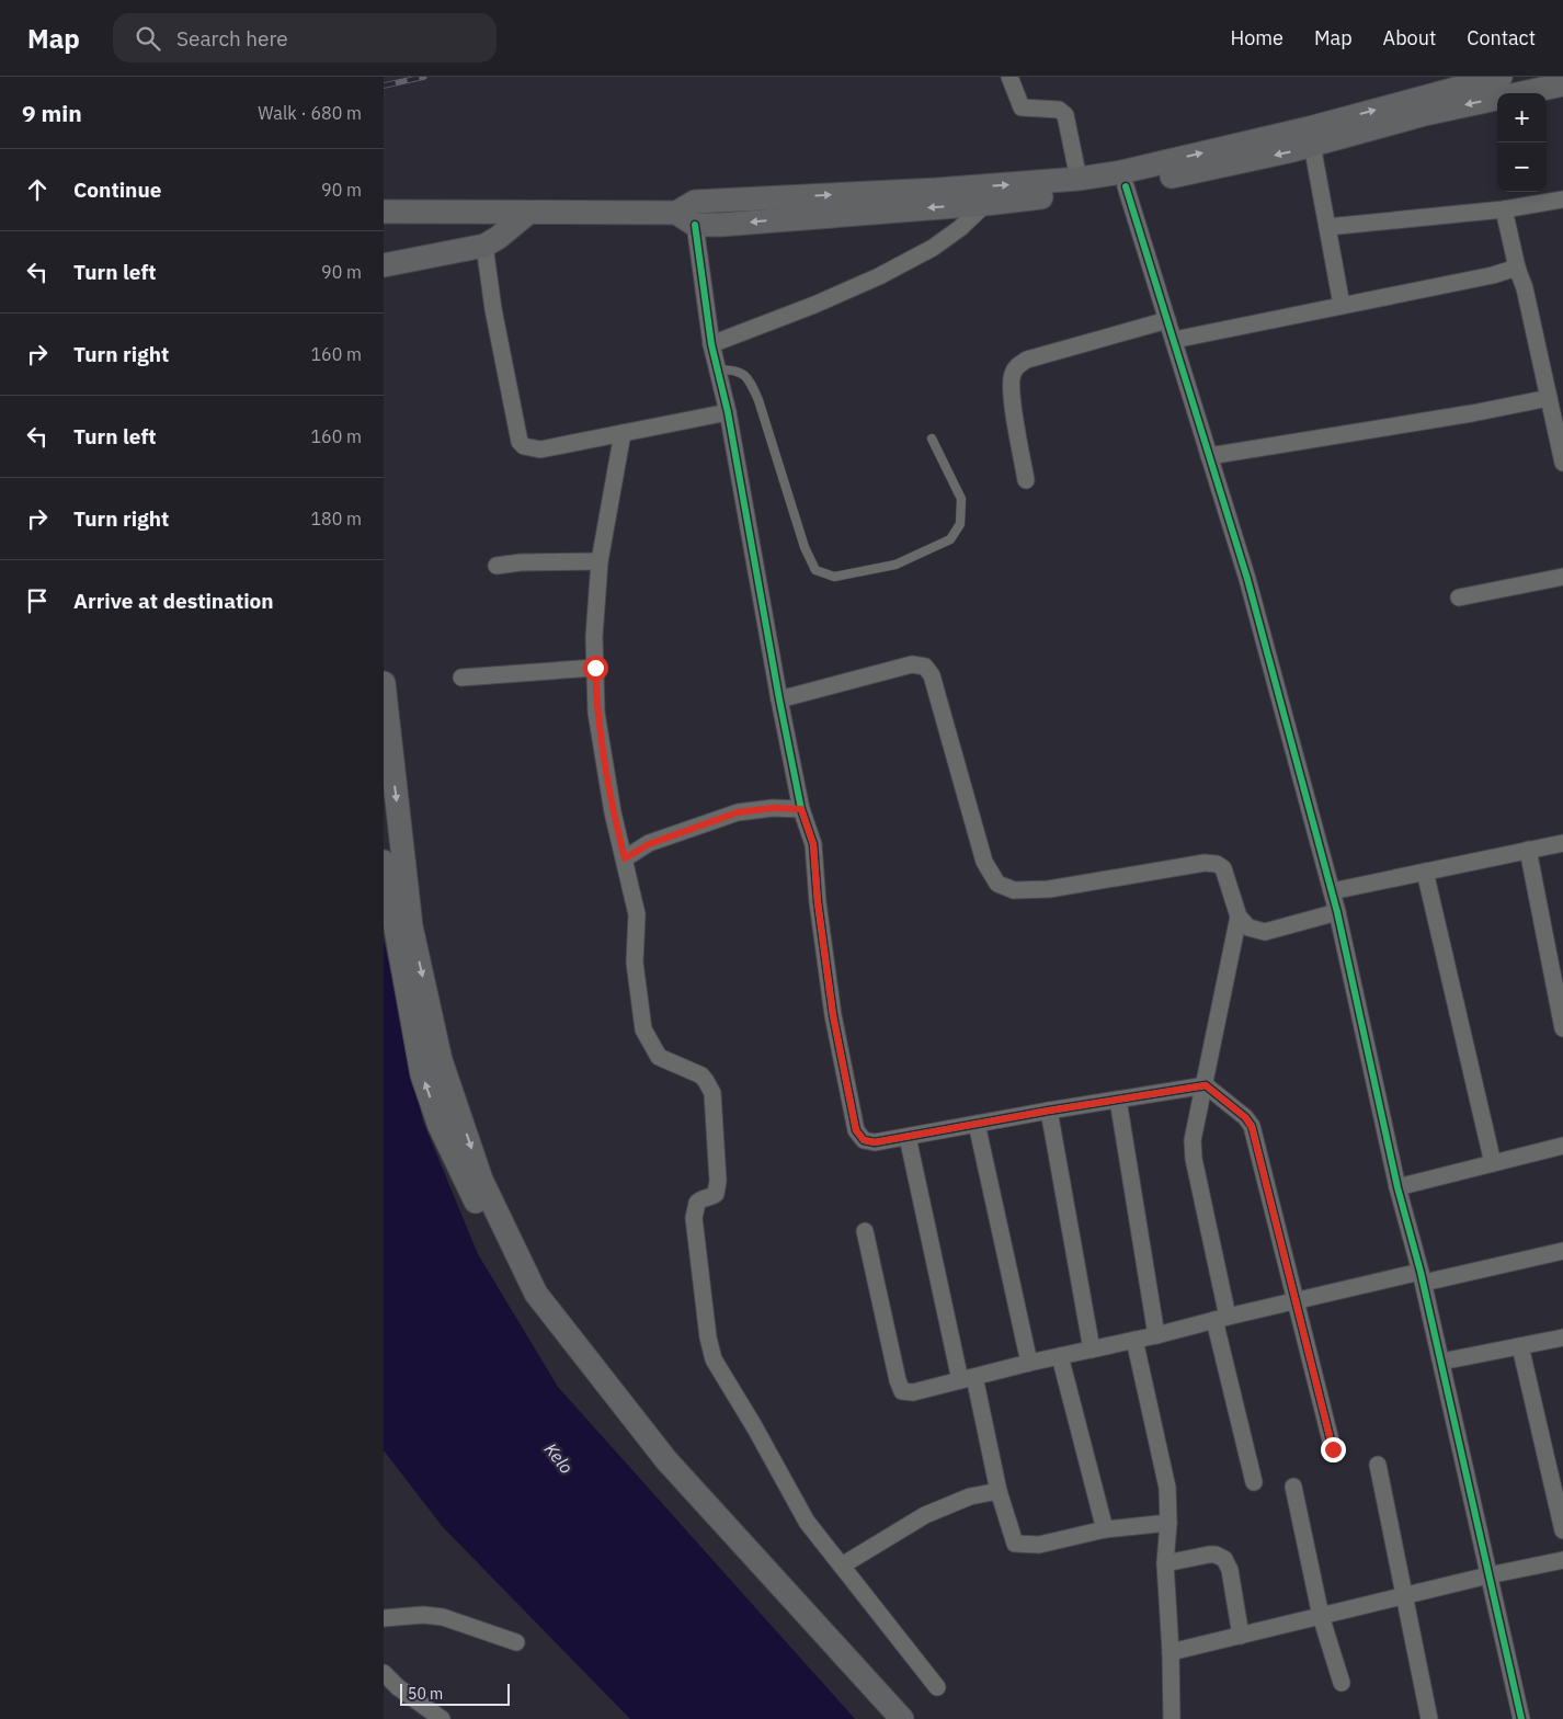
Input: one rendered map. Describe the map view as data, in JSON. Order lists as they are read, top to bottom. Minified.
{"water":["Kelo"],"scale_bar":"50 m","page":{"header":"Map","search":"Search here","nav":["Home","Map","About","Contact"],"heading":["9 min","Walk · 680 m"],"map_buttons":["+","−"],"list":[["Continue","90 m"],["Turn left","90 m"],["Turn right","160 m"],["Turn left","160 m"],["Turn right","180 m"],"Arrive at destination"],"scale":"50 m"}}
